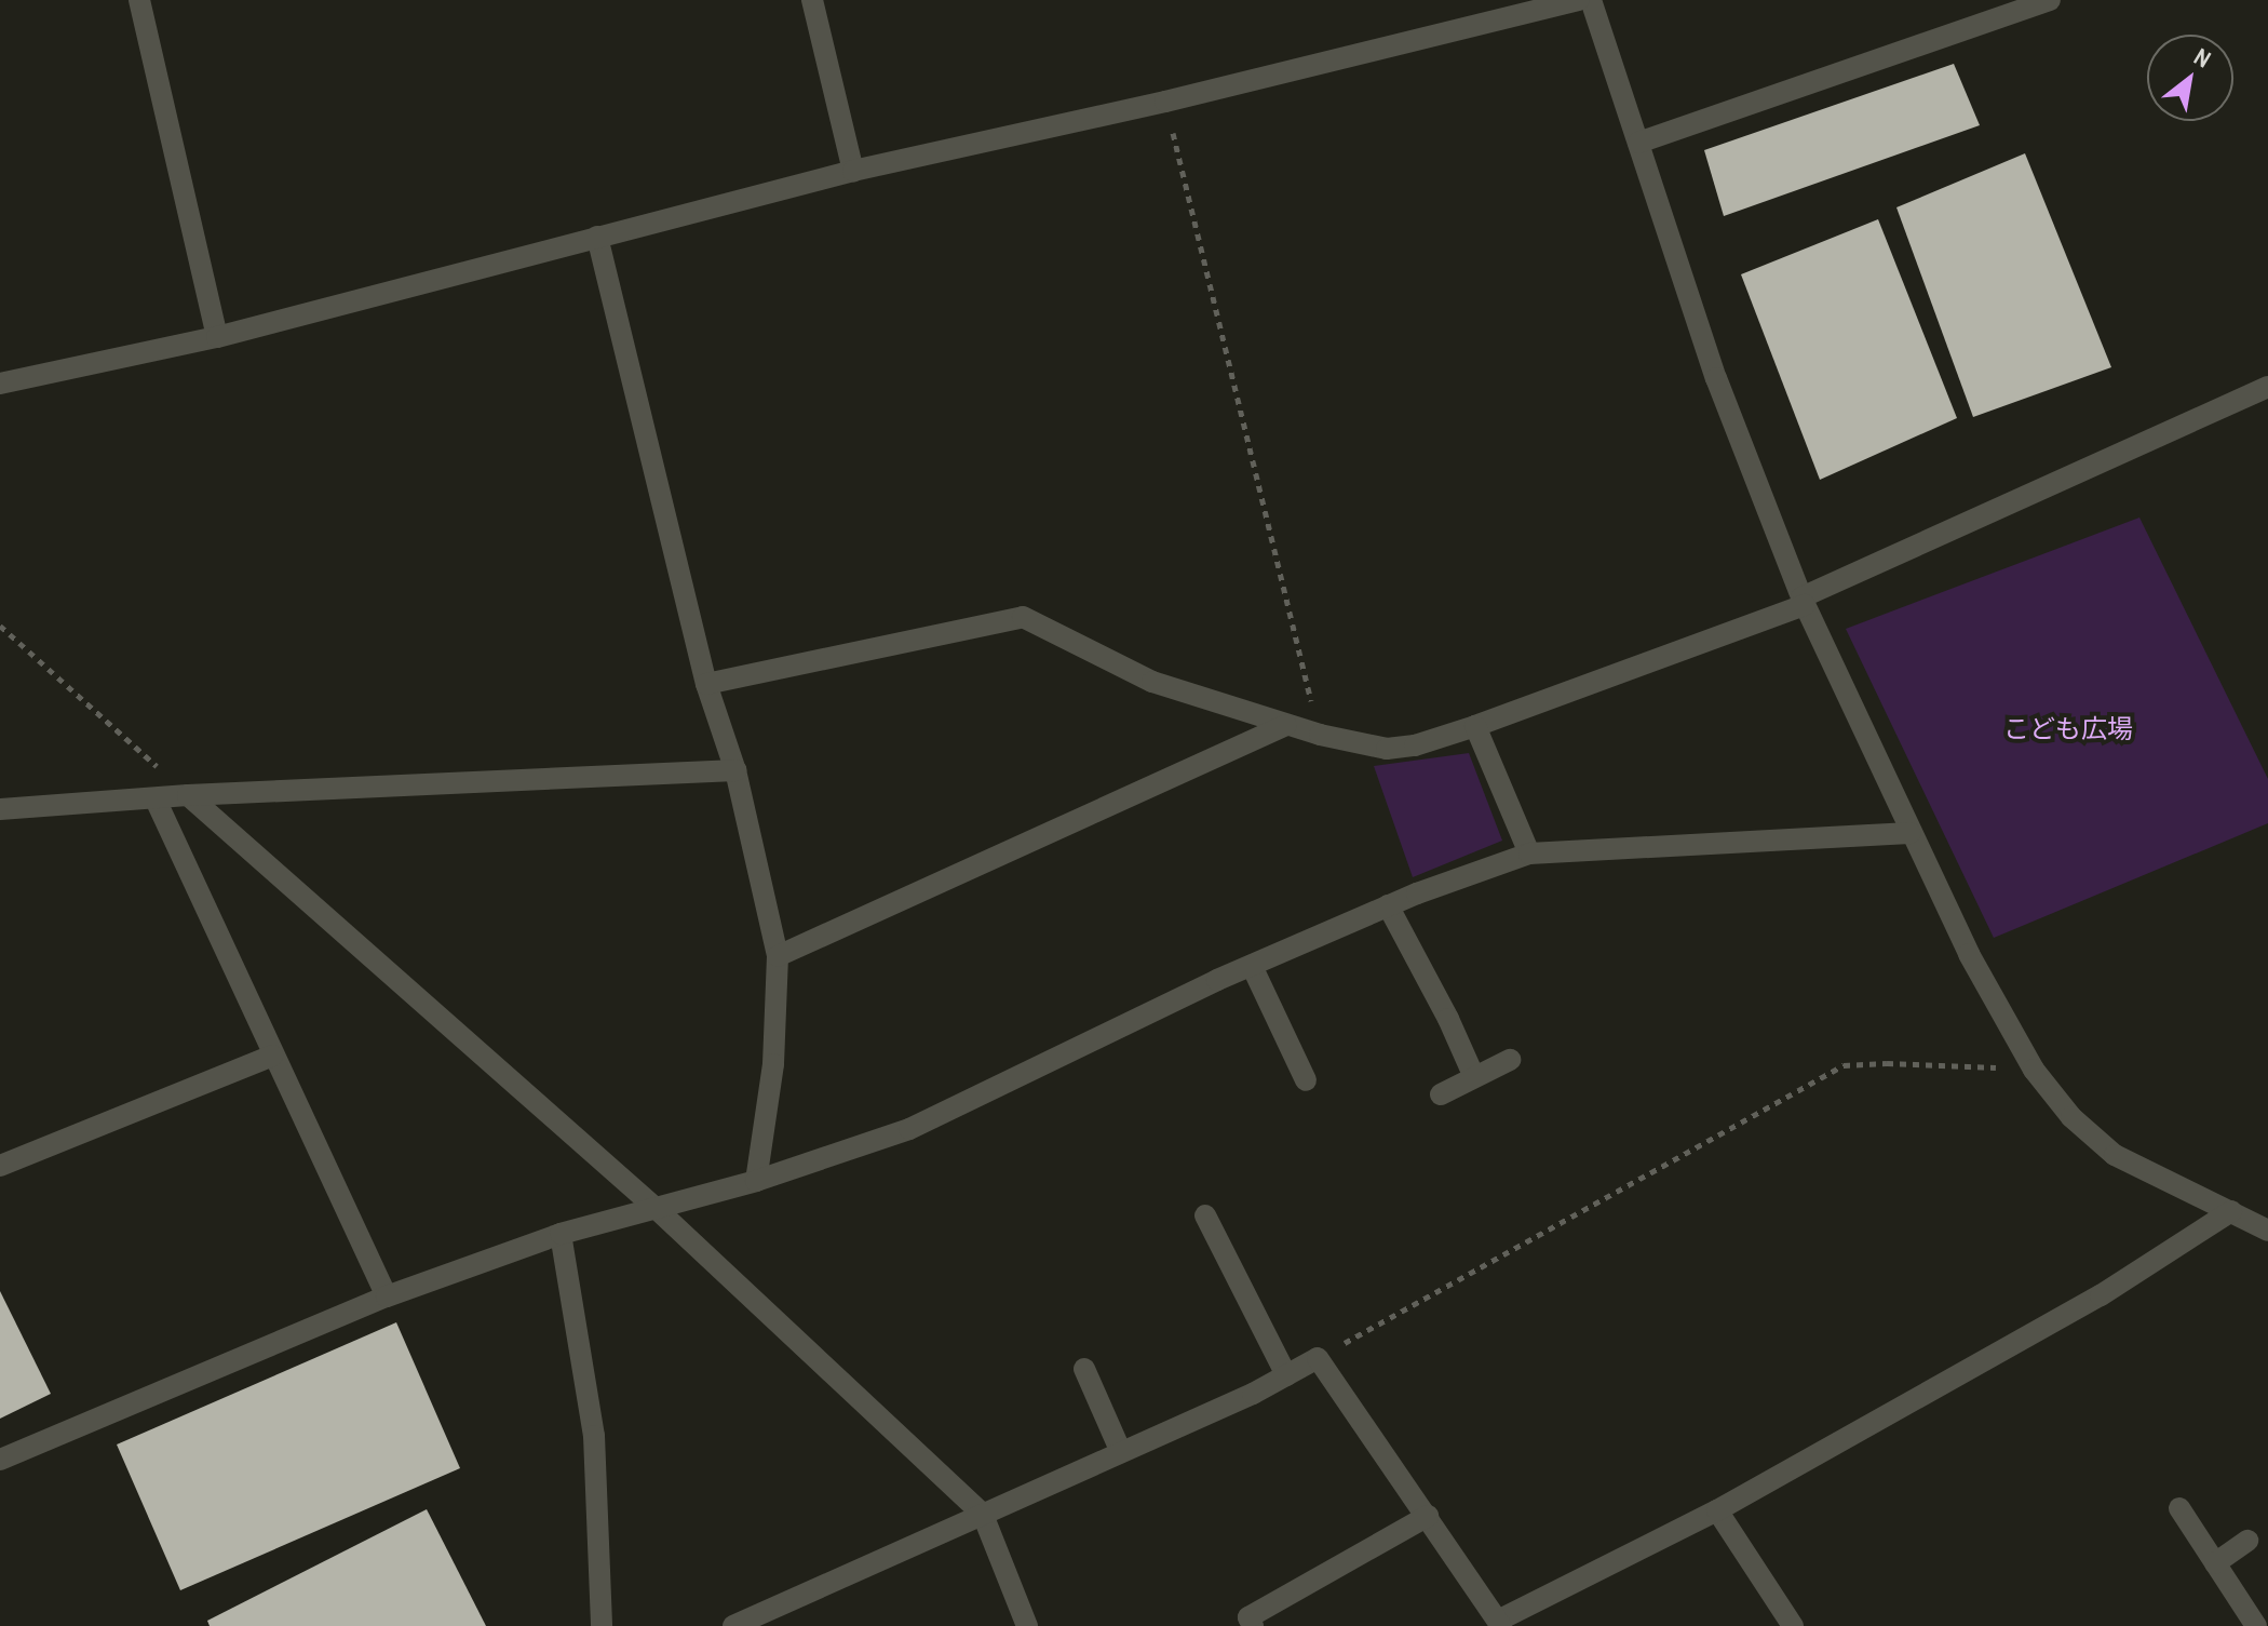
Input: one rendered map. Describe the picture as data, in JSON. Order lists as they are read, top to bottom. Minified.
{"parks":["こども広場"],"north":"top right"}
